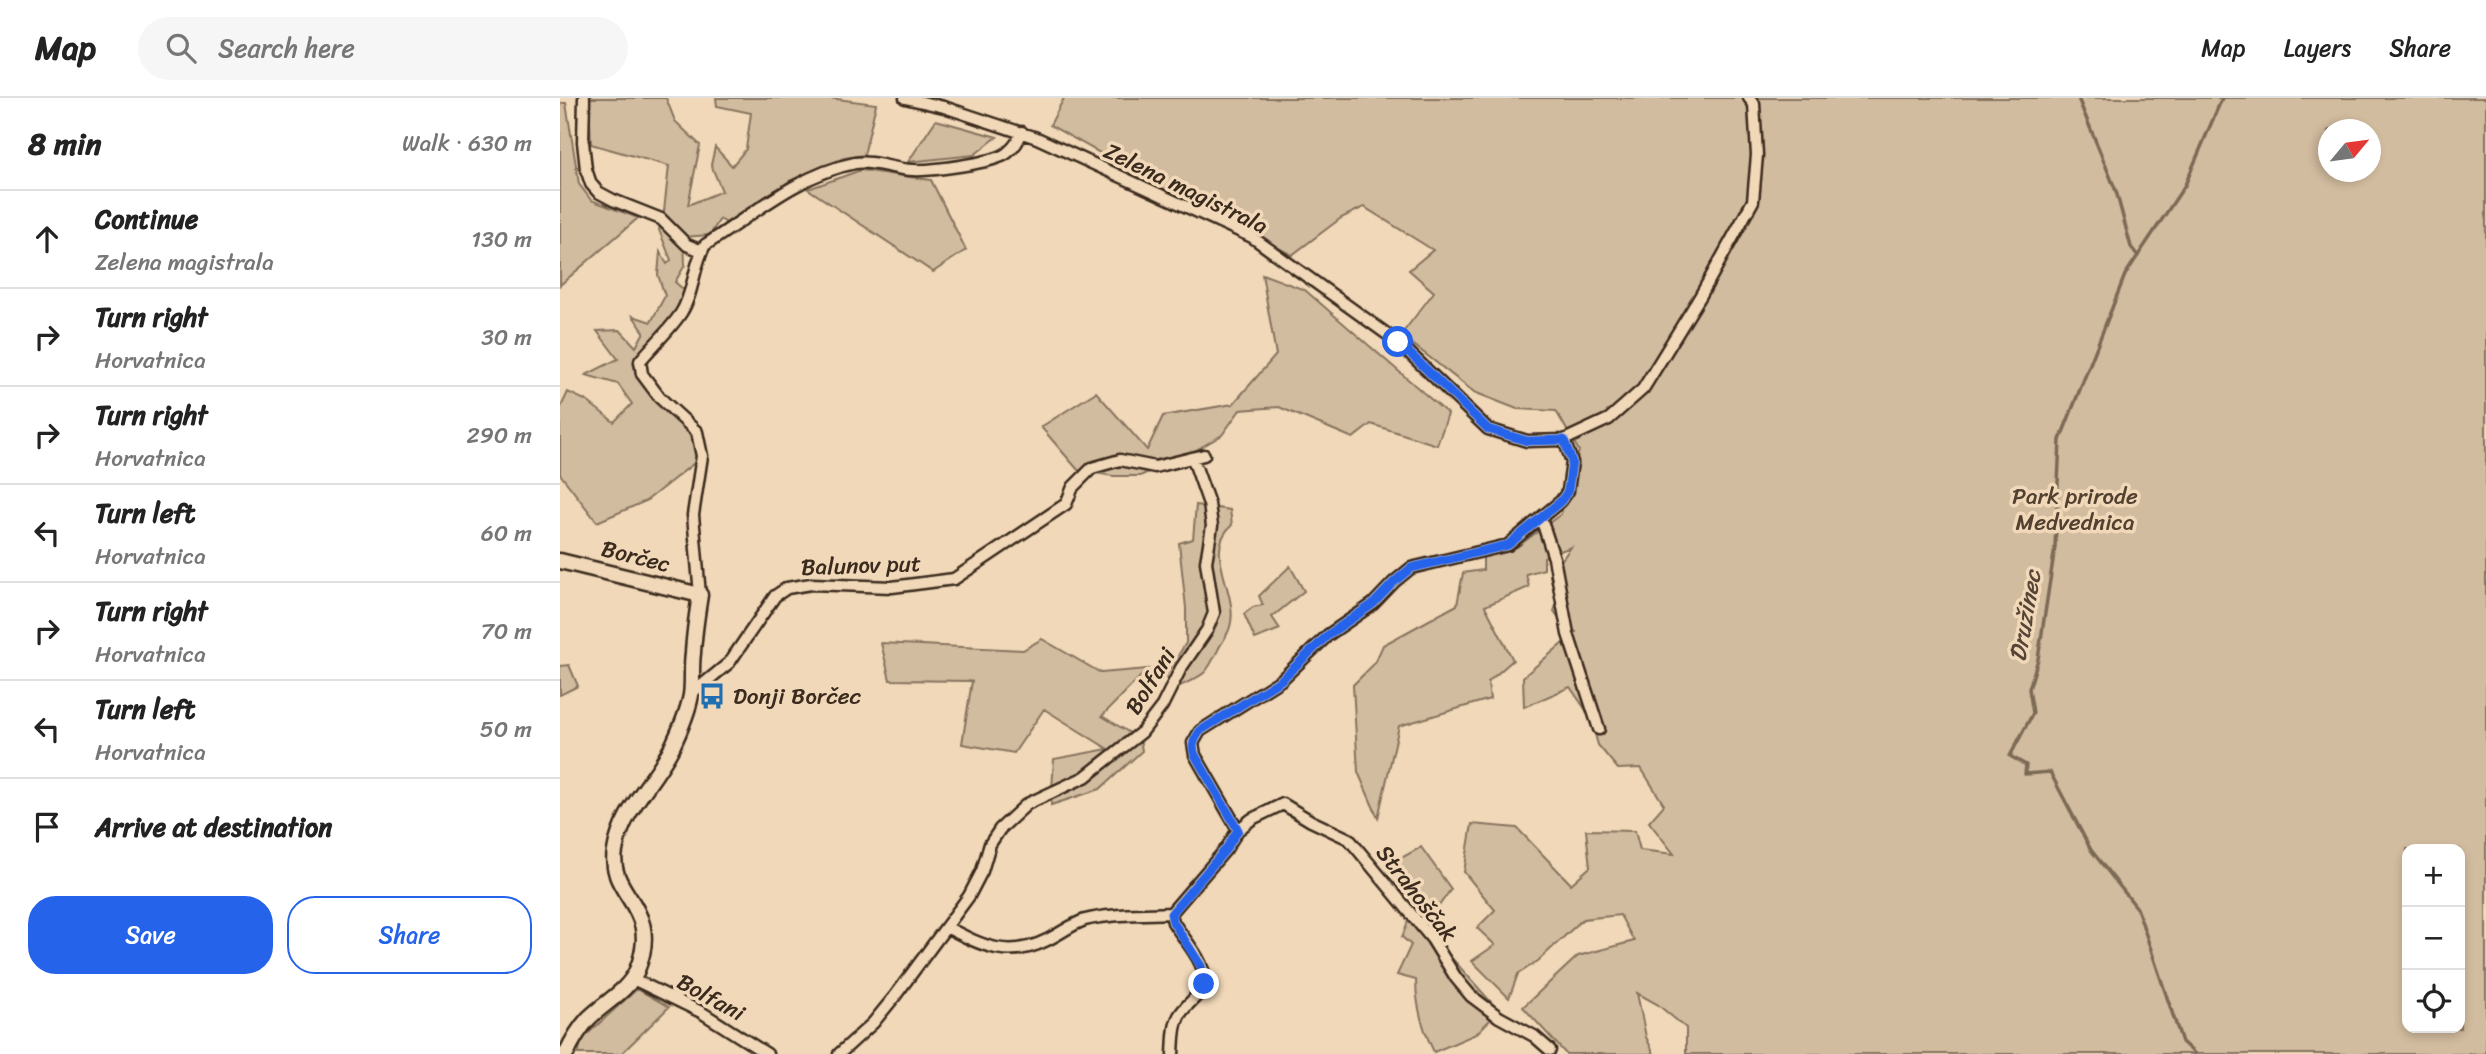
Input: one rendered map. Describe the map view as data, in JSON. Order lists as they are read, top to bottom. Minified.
{"streets":{"street":["Zelena magistrala","Borčec","Balunov put","Bolfani","Strahoščak"]},"crossings":[["Balunov put","Bolfani"]],"water":["Družinec"],"parks":["Park prirode Medvednica"],"places":{"bus stop":["Donji Borčec"]},"north":"top right","page":{"header":"Map","search":"Search here","nav":["Map","Layers","Share"],"heading":["8 min","Walk · 630 m"],"list":[["Continue","Zelena magistrala","130 m"],["Turn right","Horvatnica","30 m"],["Turn right","Horvatnica","290 m"],["Turn left","Horvatnica","60 m"],["Turn right","Horvatnica","70 m"],["Turn left","Horvatnica","50 m"],"Arrive at destination"],"map_buttons":["+","−"],"buttons":["Save","Share"]}}
